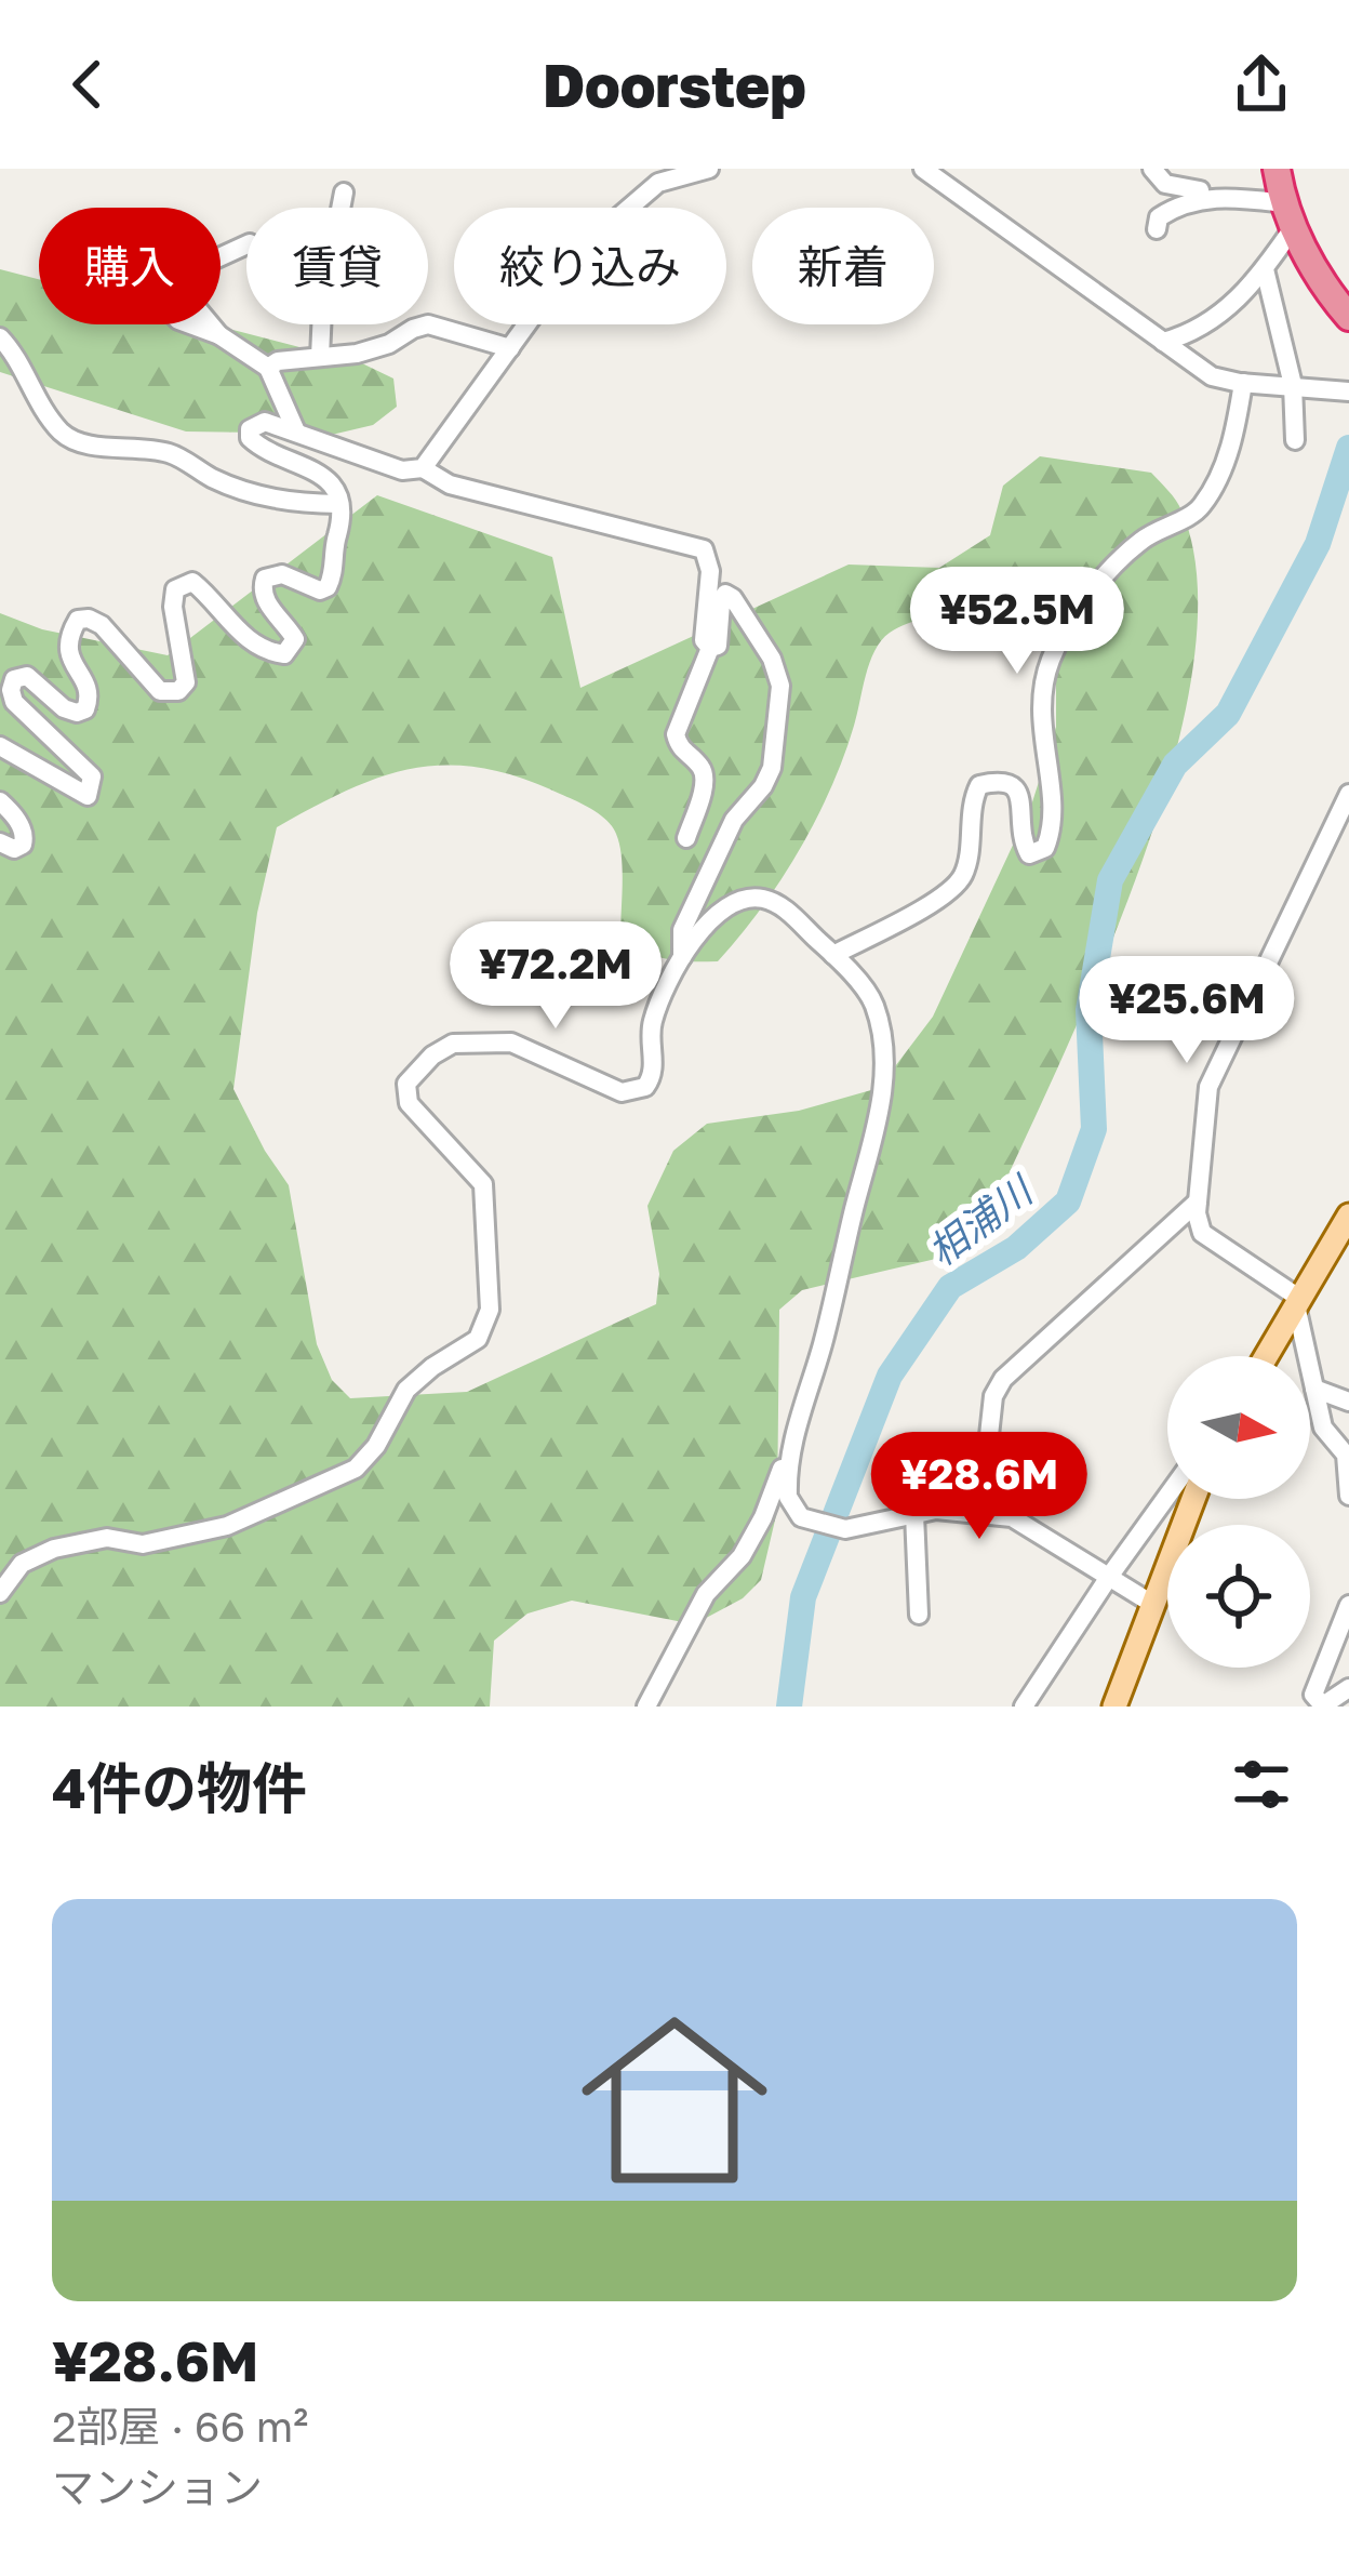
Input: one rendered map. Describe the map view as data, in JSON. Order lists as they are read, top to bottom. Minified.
{"water":["相浦川"],"north":"right","page":{"header":"Doorstep","chip":["購入","賃貸","絞り込み","新着"],"price":["¥52.5M","¥72.2M","¥25.6M","¥28.6M"],"heading":"4件の物件","list":[{"name":"¥28.6M","note":"2部屋 · 66 m² · マンション"}]}}
